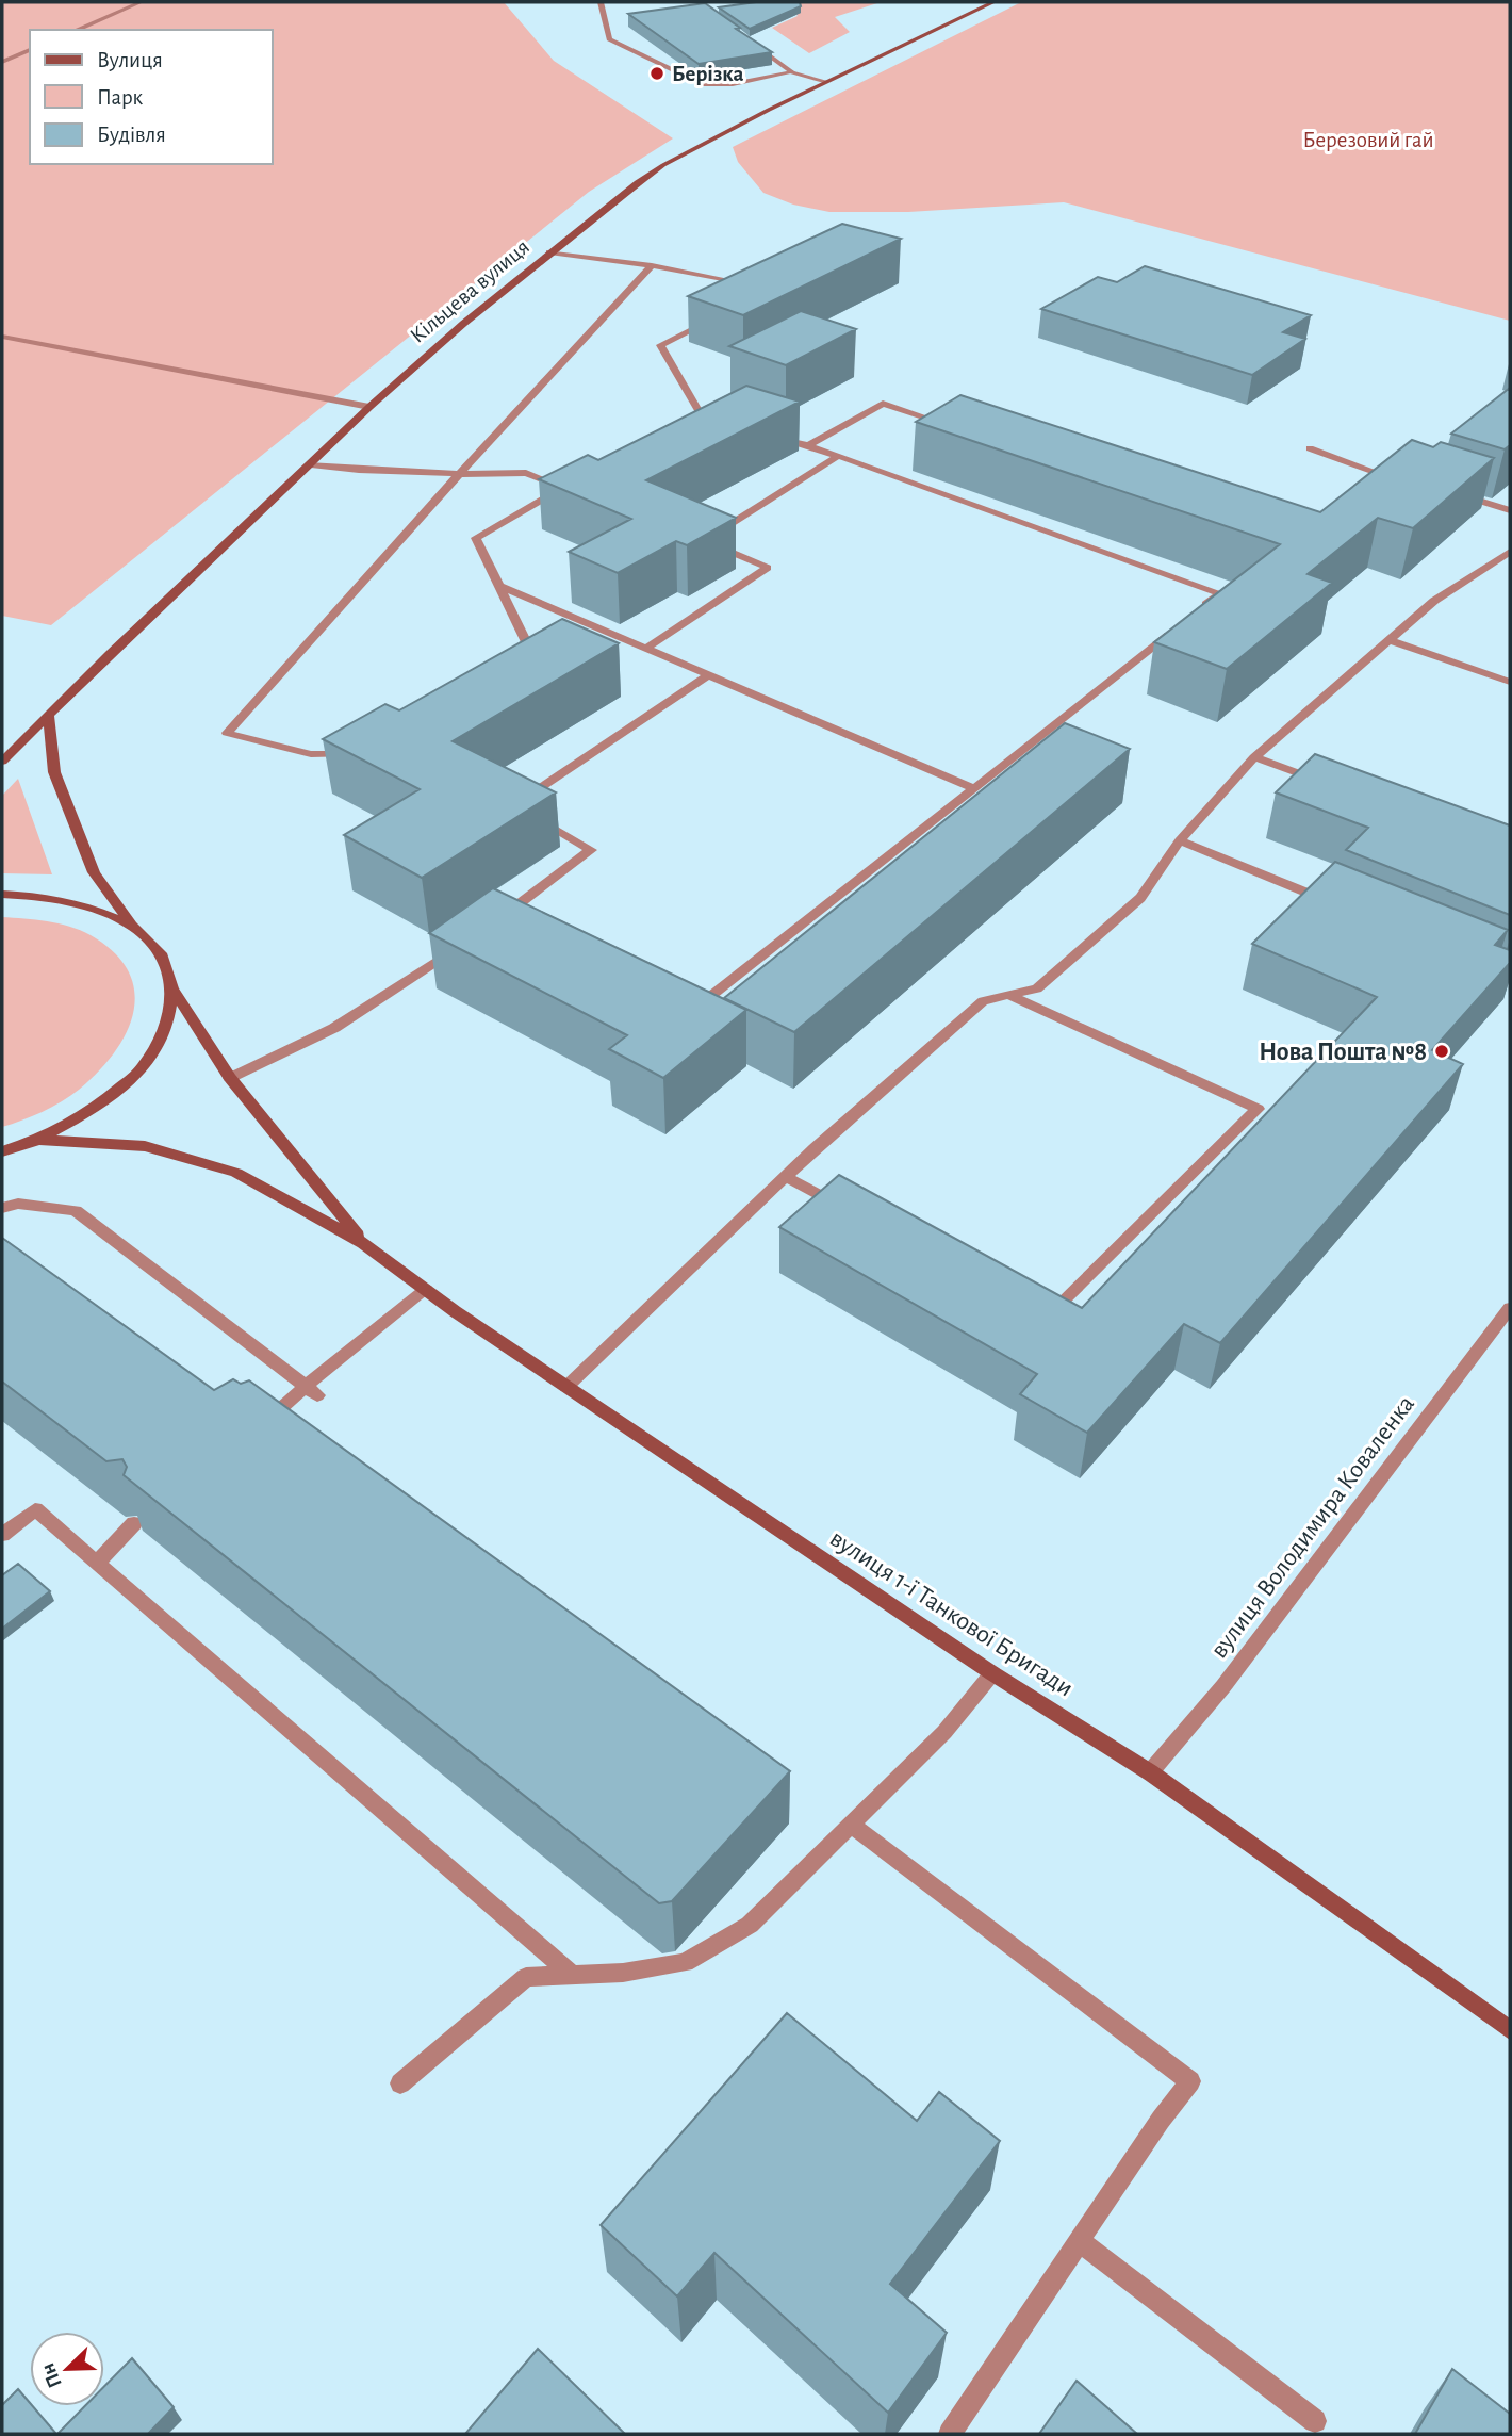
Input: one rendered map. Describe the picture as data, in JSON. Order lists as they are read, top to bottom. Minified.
{"streets":{"main road":["Кільцева вулиця","вулиця 1-ї Танкової Бригади"],"street":["вулиця Володимира Коваленка"]},"crossings":[["вулиця Володимира Коваленка","вулиця 1-ї Танкової Бригади"]],"parks":["Березовий гай"],"places":["Берізка","Нова Пошта №8"],"legend":["Вулиця","Парк","Будівля"],"north":"bottom left"}
